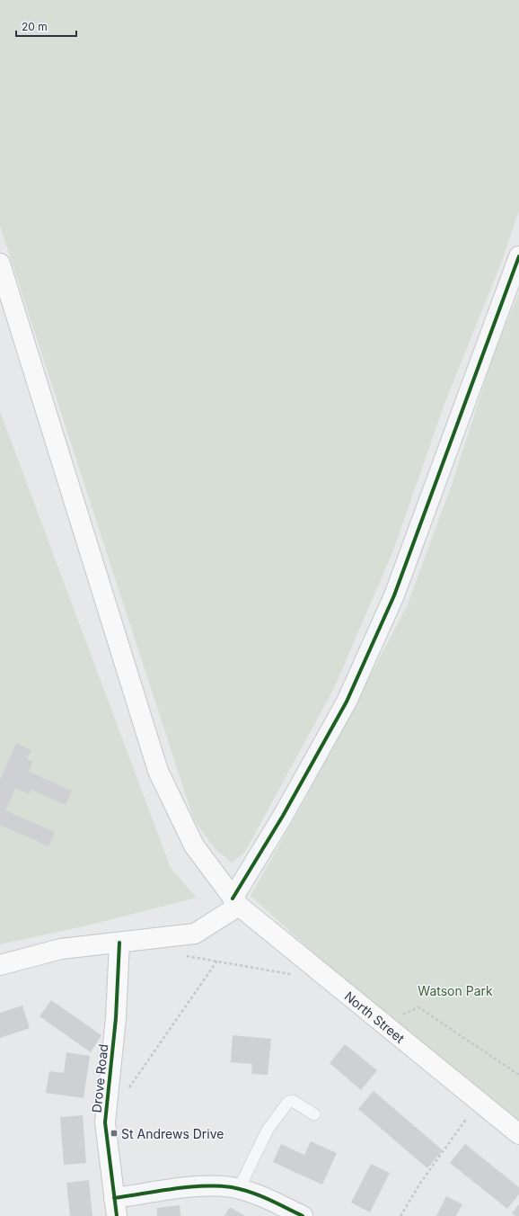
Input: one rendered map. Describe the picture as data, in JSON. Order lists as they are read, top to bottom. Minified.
{"streets":{"main road":["North Street","Drove Road"]},"parks":["Watson Park"],"places":{"transit":["St Andrews Drive"]},"scale_bar":"20 m"}
